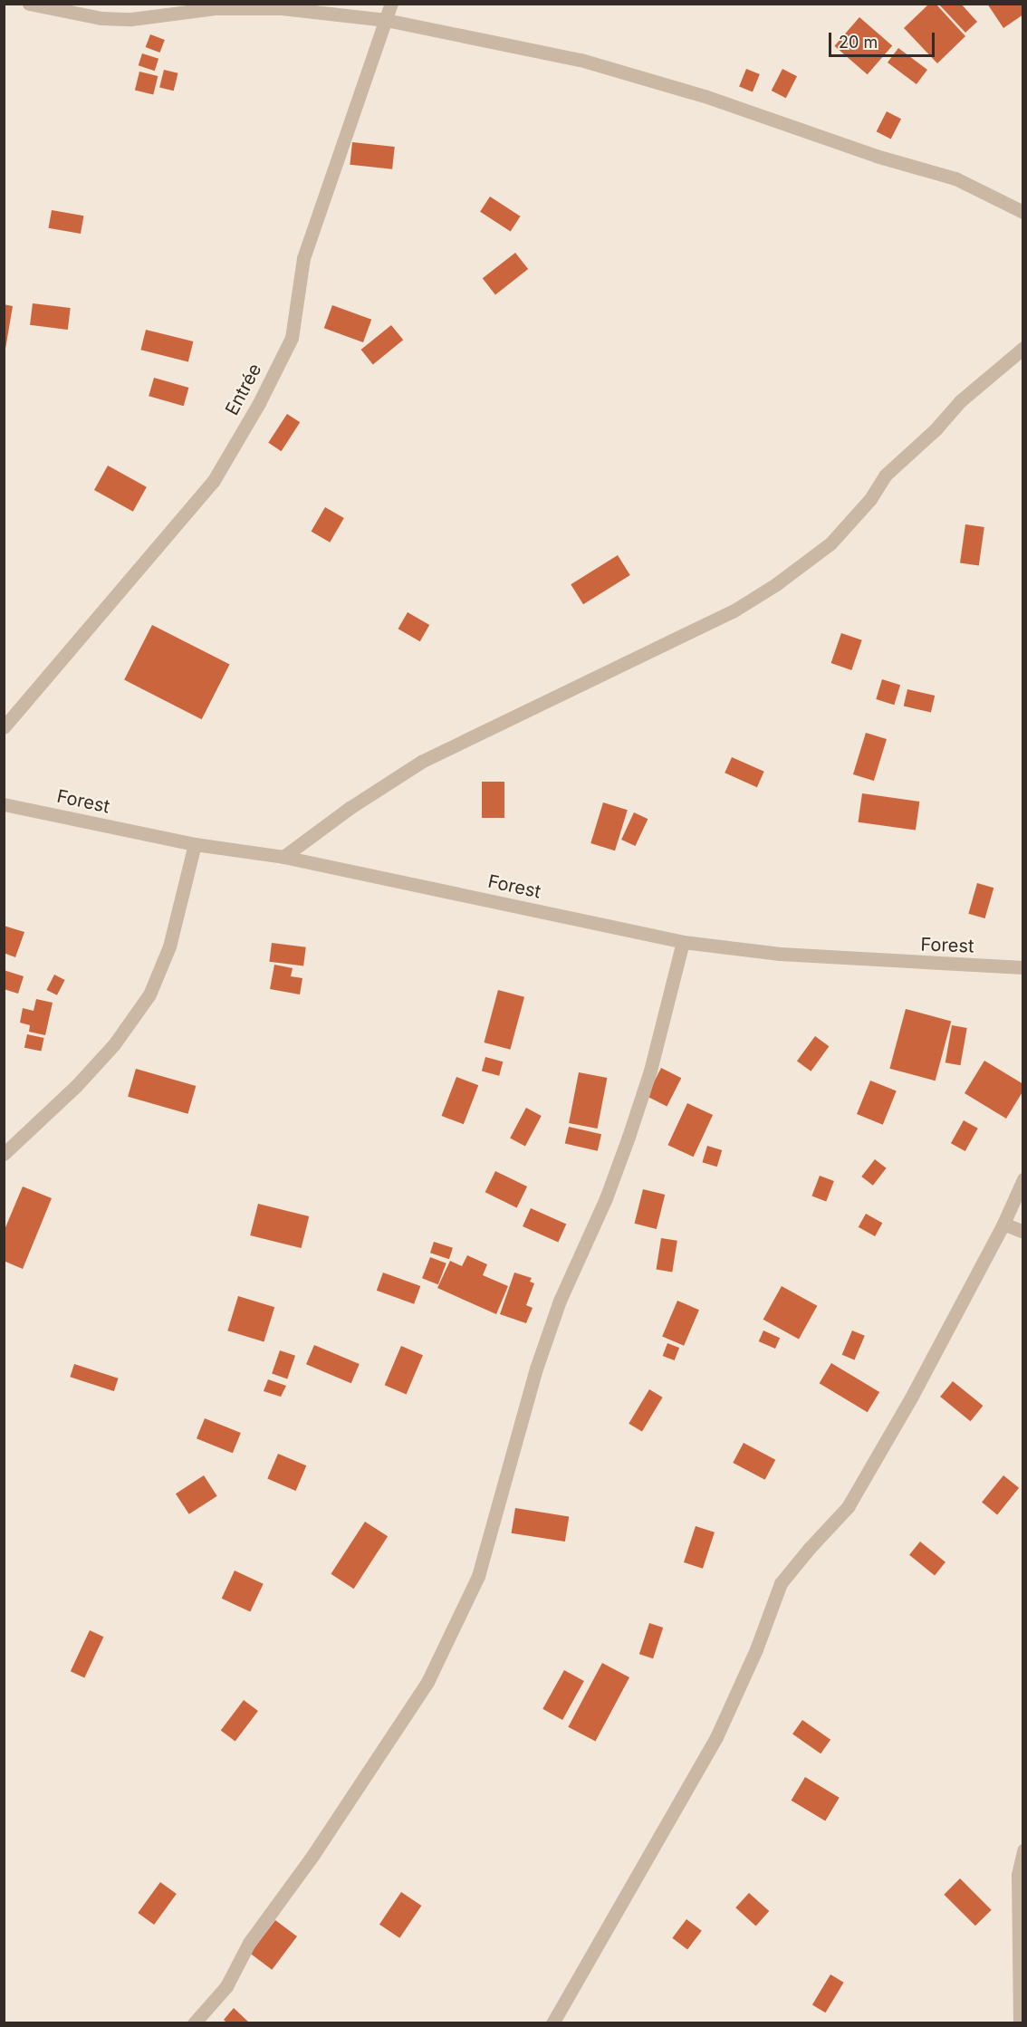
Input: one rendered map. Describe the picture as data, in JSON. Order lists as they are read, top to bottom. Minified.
{"streets":{"street":["Entrée","Forest"]},"scale_bar":"20 m"}
